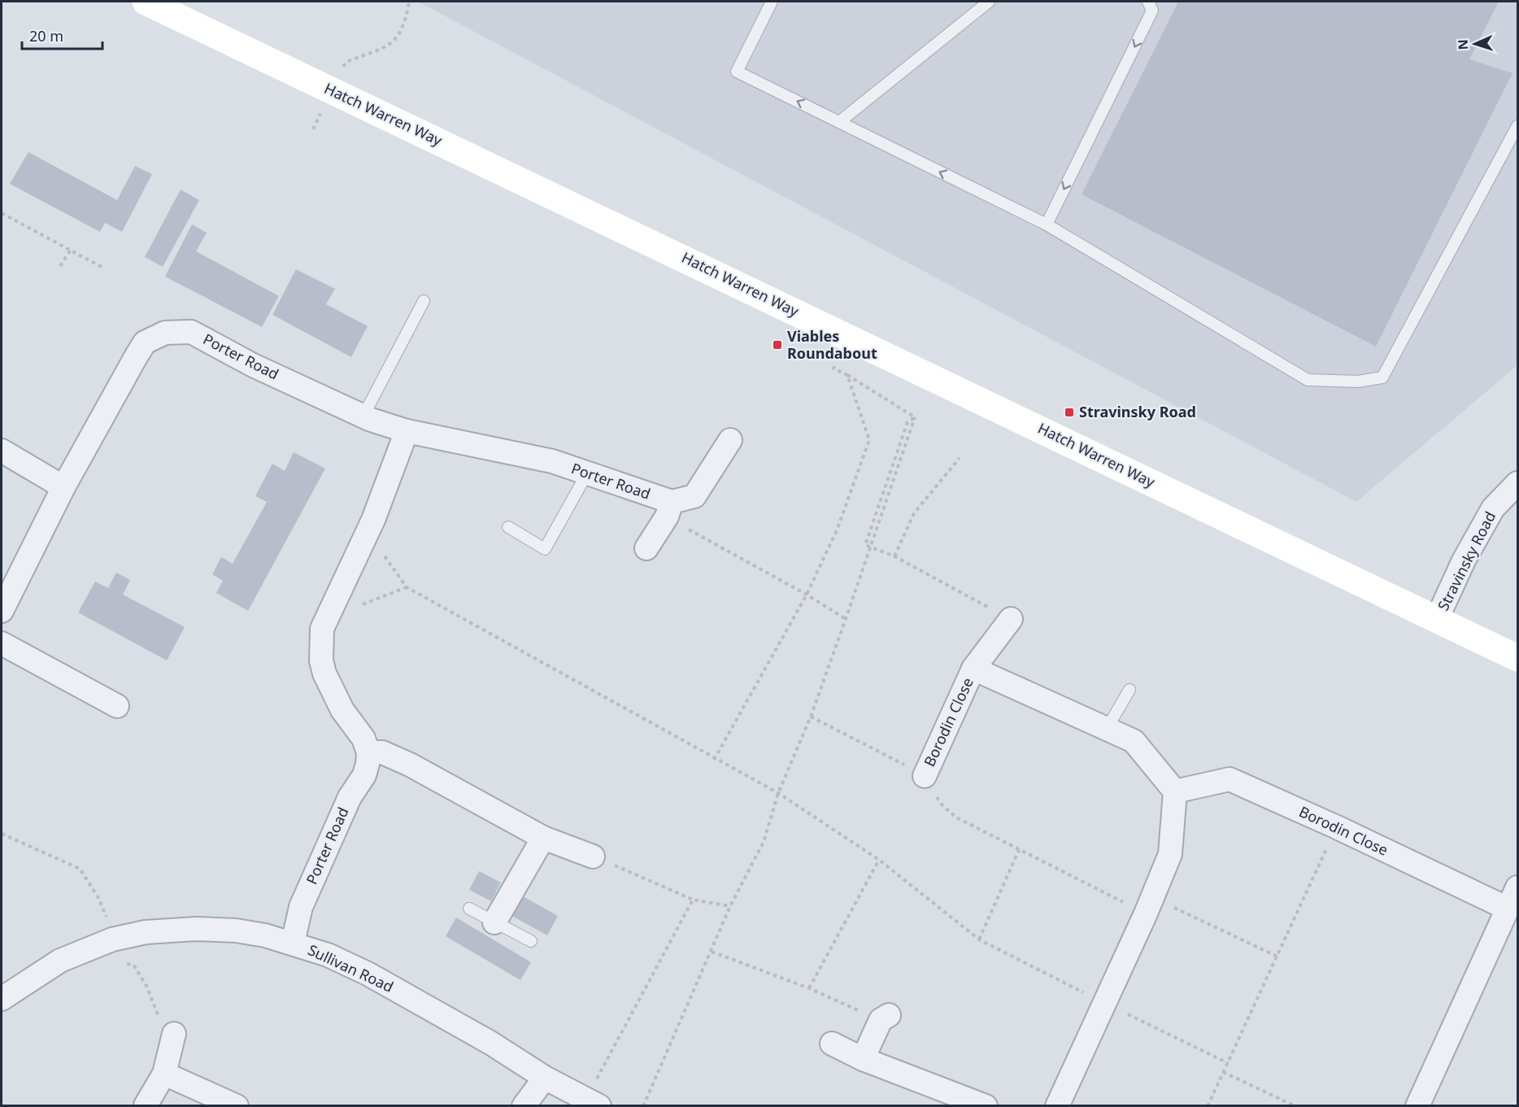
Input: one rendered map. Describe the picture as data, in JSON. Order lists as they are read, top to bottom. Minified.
{"streets":{"street":["Hatch Warren Way","Porter Road","Stravinsky Road","Borodin Close","Sullivan Road"]},"crossings":[["Hatch Warren Way","Stravinsky Road"],["Porter Road","Sullivan Road"]],"places":{"transit":["Viables Roundabout","Stravinsky Road"]},"scale_bar":"20 m","north":"left"}
